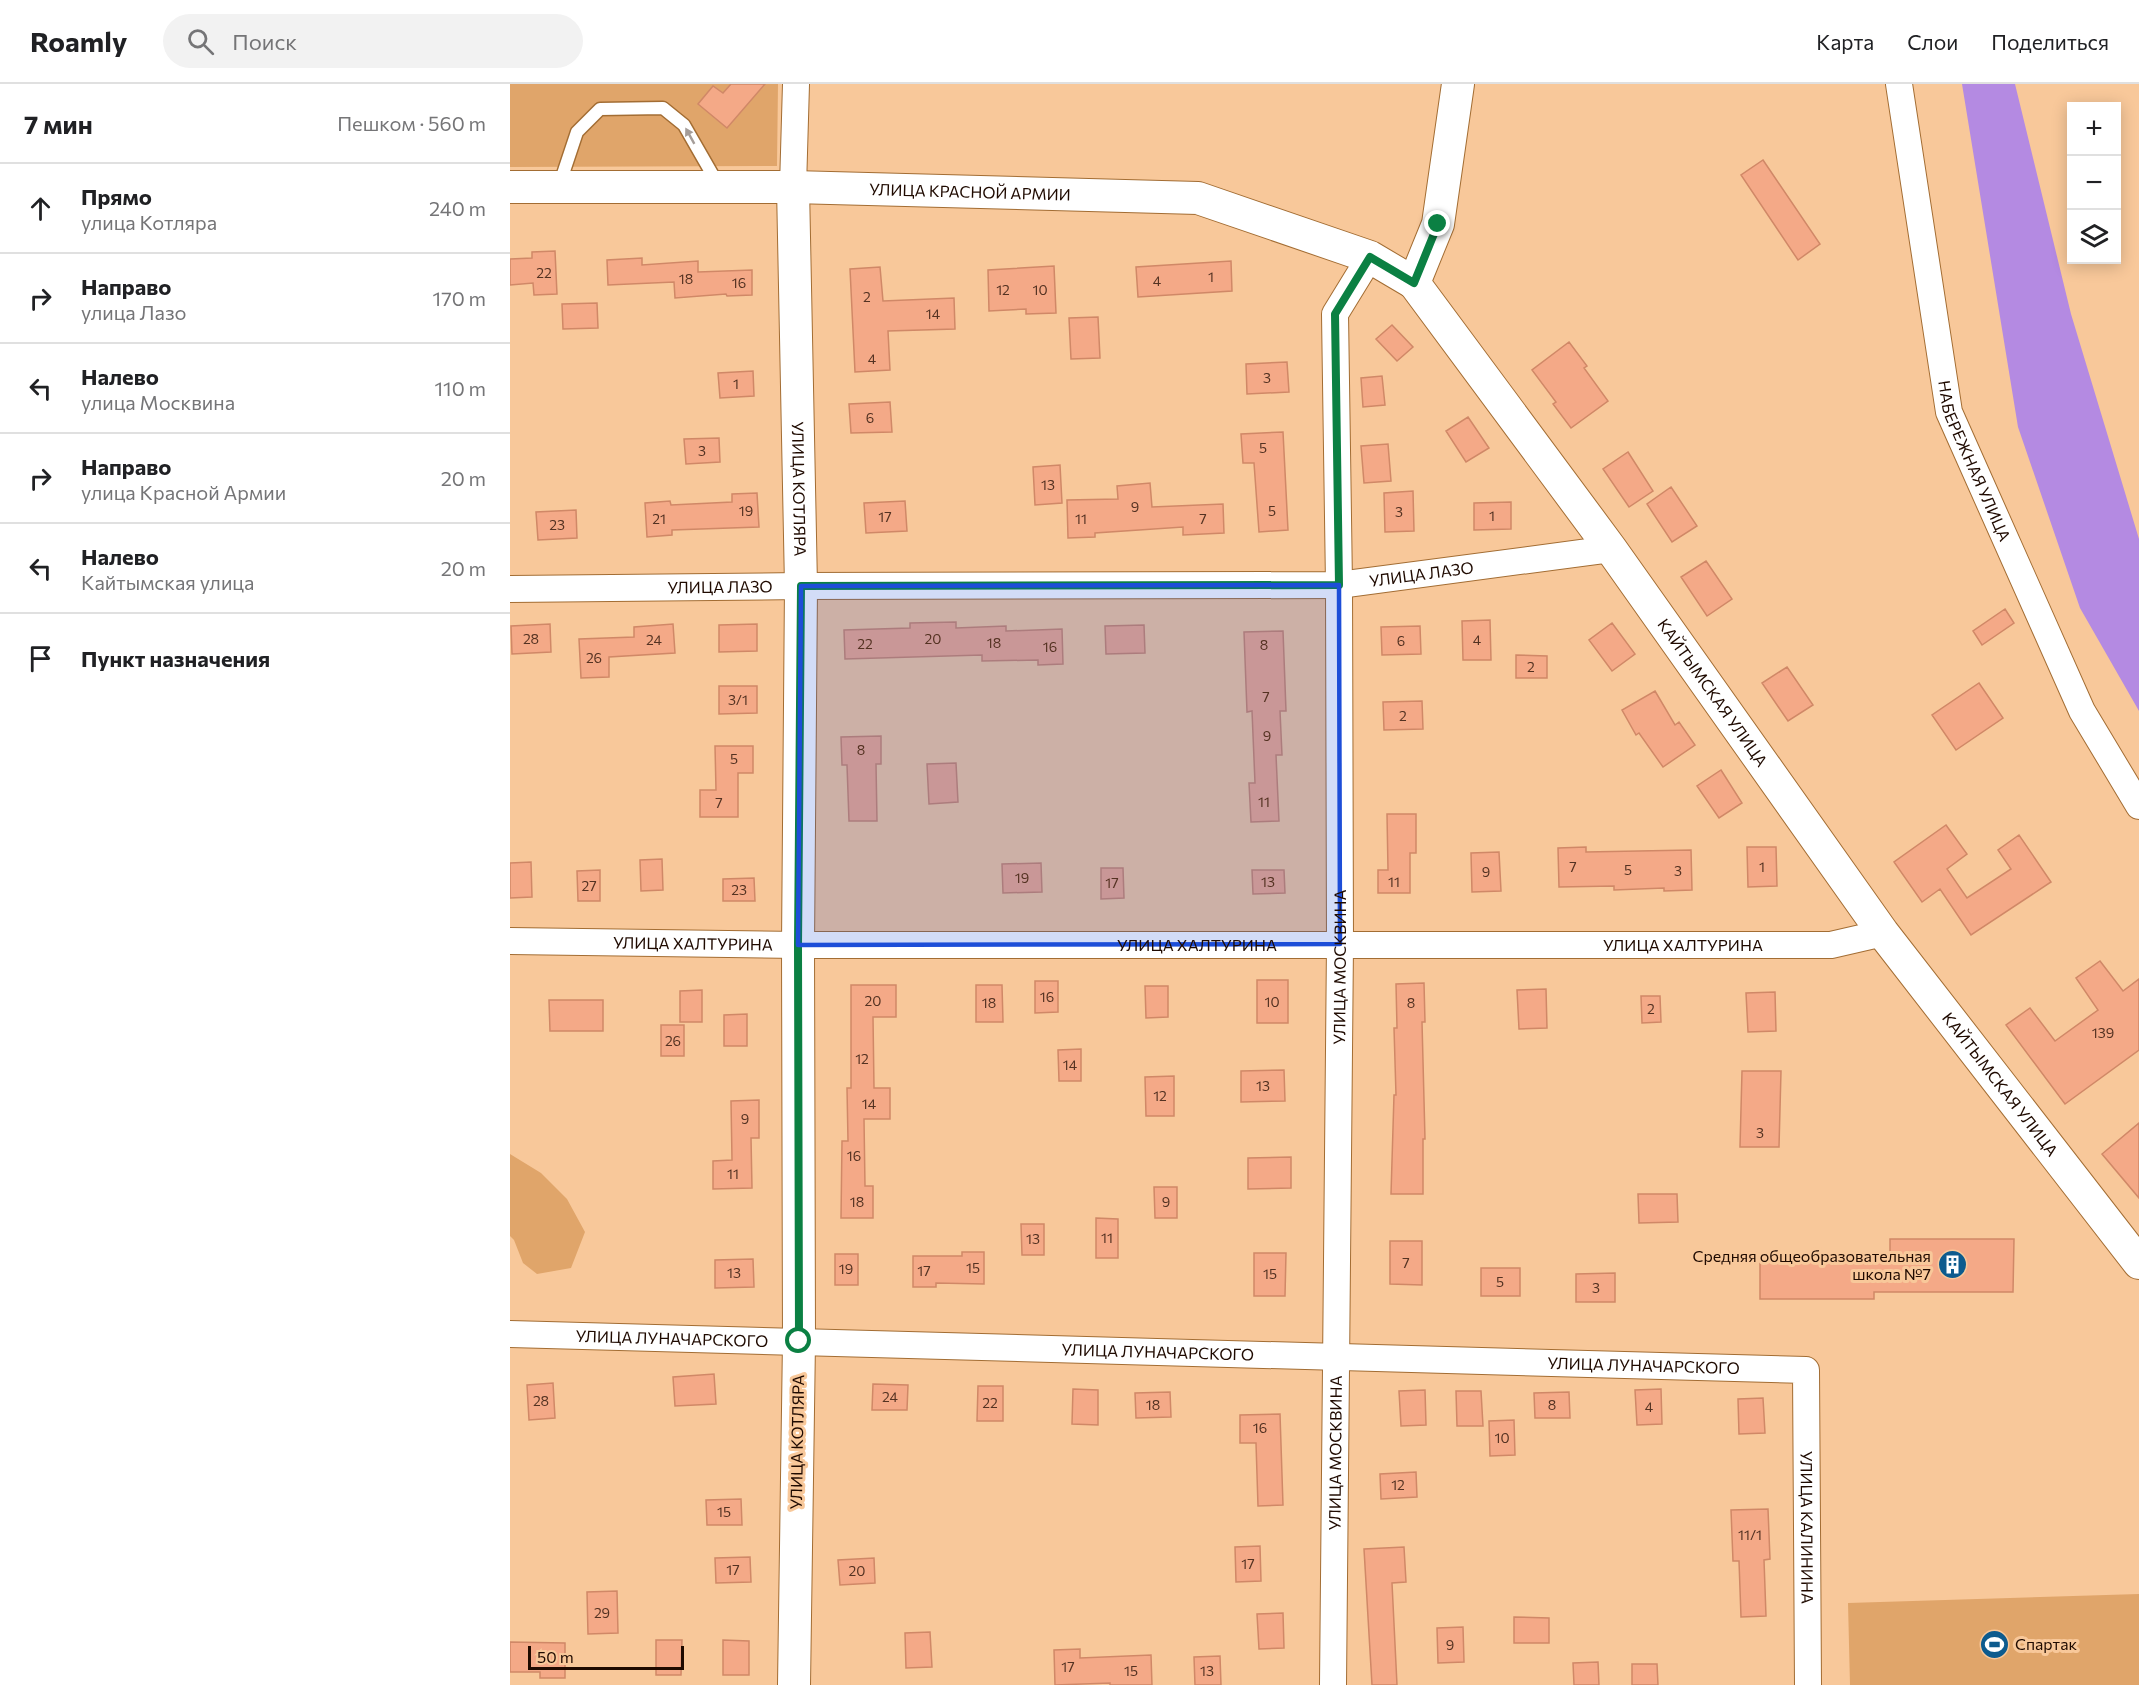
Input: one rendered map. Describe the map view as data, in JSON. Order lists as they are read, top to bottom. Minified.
{"streets":{"street":["УЛИЦА КРАСНОЙ АРМИИ","НАБЕРЕЖНАЯ УЛИЦА","УЛИЦА КОТЛЯРА","УЛИЦА ЛАЗО","КАЙТЫМСКАЯ УЛИЦА","УЛИЦА ХАЛТУРИНА","УЛИЦА МОСКВИНА","УЛИЦА ЛУНАЧАРСКОГО","УЛИЦА КАЛИНИНА"]},"crossings":[["УЛИЦА КРАСНОЙ АРМИИ","УЛИЦА КОТЛЯРА"],["УЛИЦА КРАСНОЙ АРМИИ","КАЙТЫМСКАЯ УЛИЦА"],["УЛИЦА КРАСНОЙ АРМИИ","УЛИЦА МОСКВИНА"],["УЛИЦА КОТЛЯРА","УЛИЦА ЛАЗО"],["УЛИЦА КОТЛЯРА","УЛИЦА ХАЛТУРИНА"],["УЛИЦА КОТЛЯРА","УЛИЦА ЛУНАЧАРСКОГО"],["УЛИЦА ЛАЗО","КАЙТЫМСКАЯ УЛИЦА"],["УЛИЦА ЛАЗО","УЛИЦА МОСКВИНА"],["КАЙТЫМСКАЯ УЛИЦА","УЛИЦА ХАЛТУРИНА"],["УЛИЦА ХАЛТУРИНА","УЛИЦА МОСКВИНА"],["УЛИЦА МОСКВИНА","УЛИЦА ЛУНАЧАРСКОГО"],["УЛИЦА ЛУНАЧАРСКОГО","УЛИЦА КАЛИНИНА"]],"places":{"building":["Средняя общеобразовательная школа №7"],"sports":["Спартак"]},"house_numbers":["22","1","18","4","16","12","10","2","14","4","3","1","6","5","3","13","9","19","5","3","1","17","21","11","7","23","28","20","24","4","6","18","22","8","16","26","2","7","3/1","2","9","8","5","11","7","7","1","5","3","9","19","13","11","17","27","23","16","20","10","18","8","2","139","26","12","14","13","12","14","9","3","16","11","18","9","11","13","7","15","19","17","13","15","5","3","24","28","22","18","8","4","16","10","12","15","11/1","17","17","20","29","9","17","15","13"],"scale_bar":"50 m","page":{"header":"Roamly","search":"Поиск","nav":["Карта","Слои","Поделиться"],"heading":["7 мин","Пешком · 560 m"],"map_buttons":["+","−"],"list":[["Прямо","улица Котляра","240 m"],["Направо","улица Лазо","170 m"],["Налево","улица Москвина","110 m"],["Направо","улица Красной Армии","20 m"],["Налево","Кайтымская улица","20 m"],"Пункт назначения"],"scale":"50 m"}}
